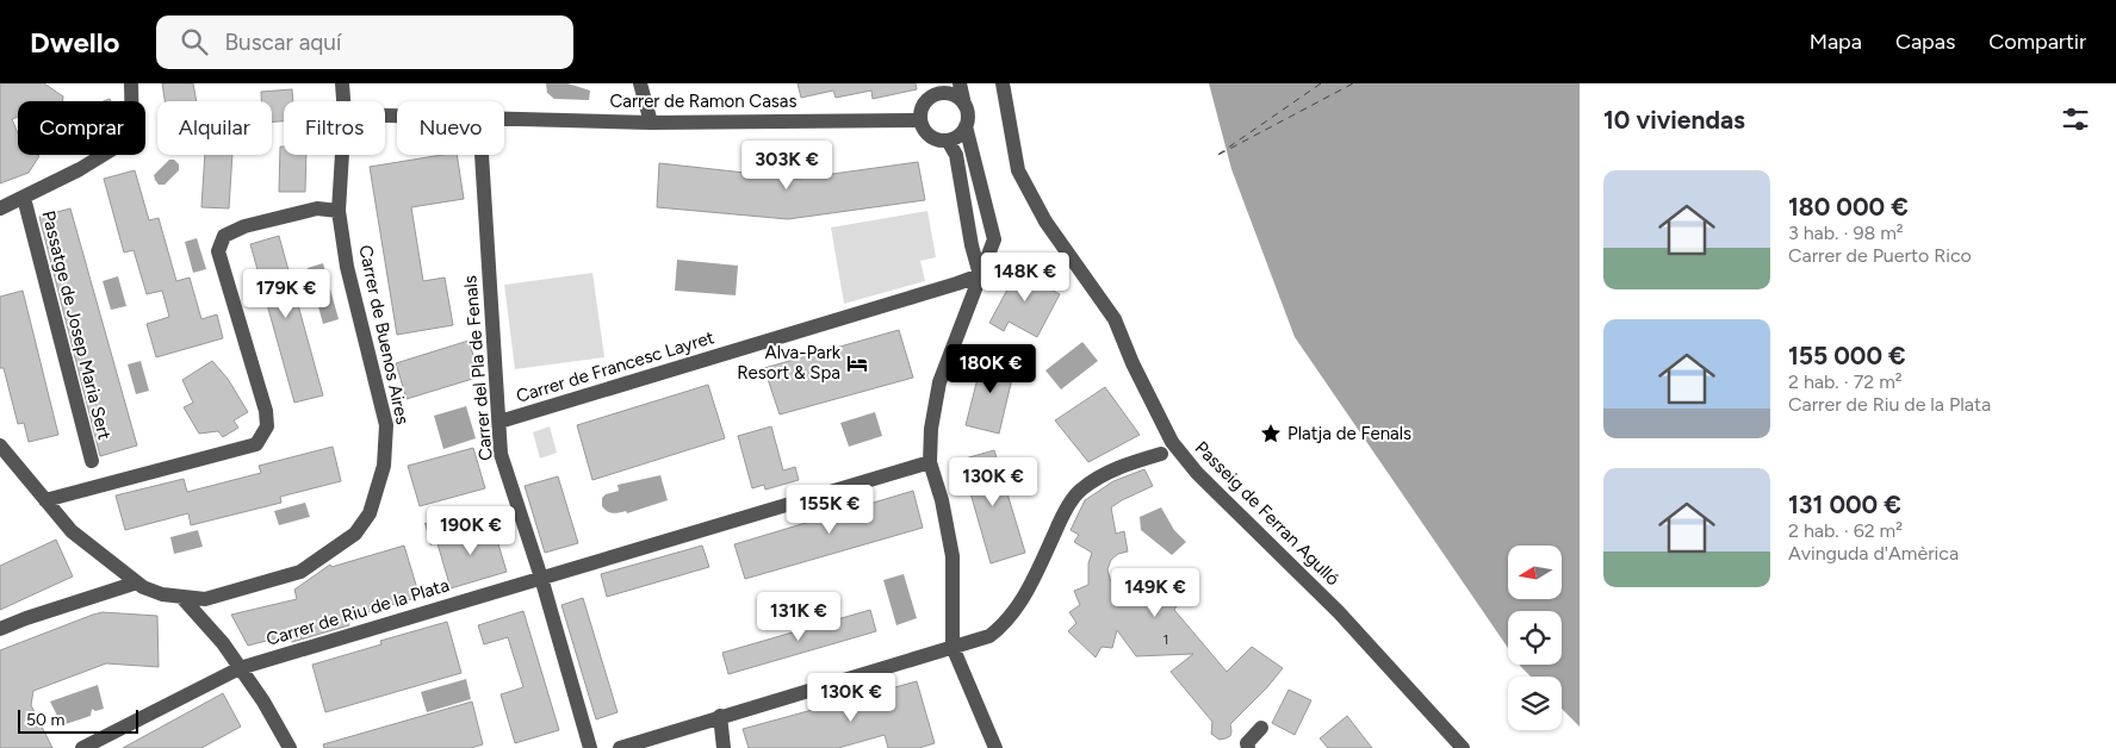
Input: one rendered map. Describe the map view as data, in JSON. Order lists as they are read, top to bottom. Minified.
{"streets":{"street":["Carrer de Ramon Casas","Passatge de Josep Maria Sert","Carrer de Buenos Aires","Carrer de Francesc Layret","Carrer del Pla de Fenals","Passeig de Ferran Agulló","Carrer de Riu de la Plata"]},"crossings":[["Carrer de Francesc Layret","Carrer del Pla de Fenals"],["Carrer del Pla de Fenals","Carrer de Riu de la Plata"]],"places":{"hotel":["Alva-Park Resort & Spa"],"place":["Platja de Fenals"]},"house_numbers":["1"],"scale_bar":"50 m","north":"left","page":{"header":"Dwello","search":"Buscar aquí","nav":["Mapa","Capas","Compartir"],"heading":"10 viviendas","chip":["Comprar","Alquilar","Filtros","Nuevo"],"price":["303K €","148K €","179K €","180K €","130K €","155K €","190K €","149K €","131K €","130K €"],"list":[{"name":"180 000 €","note":"3 hab. · 98 m² · Carrer de Puerto Rico"},{"name":"155 000 €","note":"2 hab. · 72 m² · Carrer de Riu de la Plata"},{"name":"131 000 €","note":"2 hab. · 62 m² · Avinguda d'Amèrica"}],"scale":"50 m"}}
